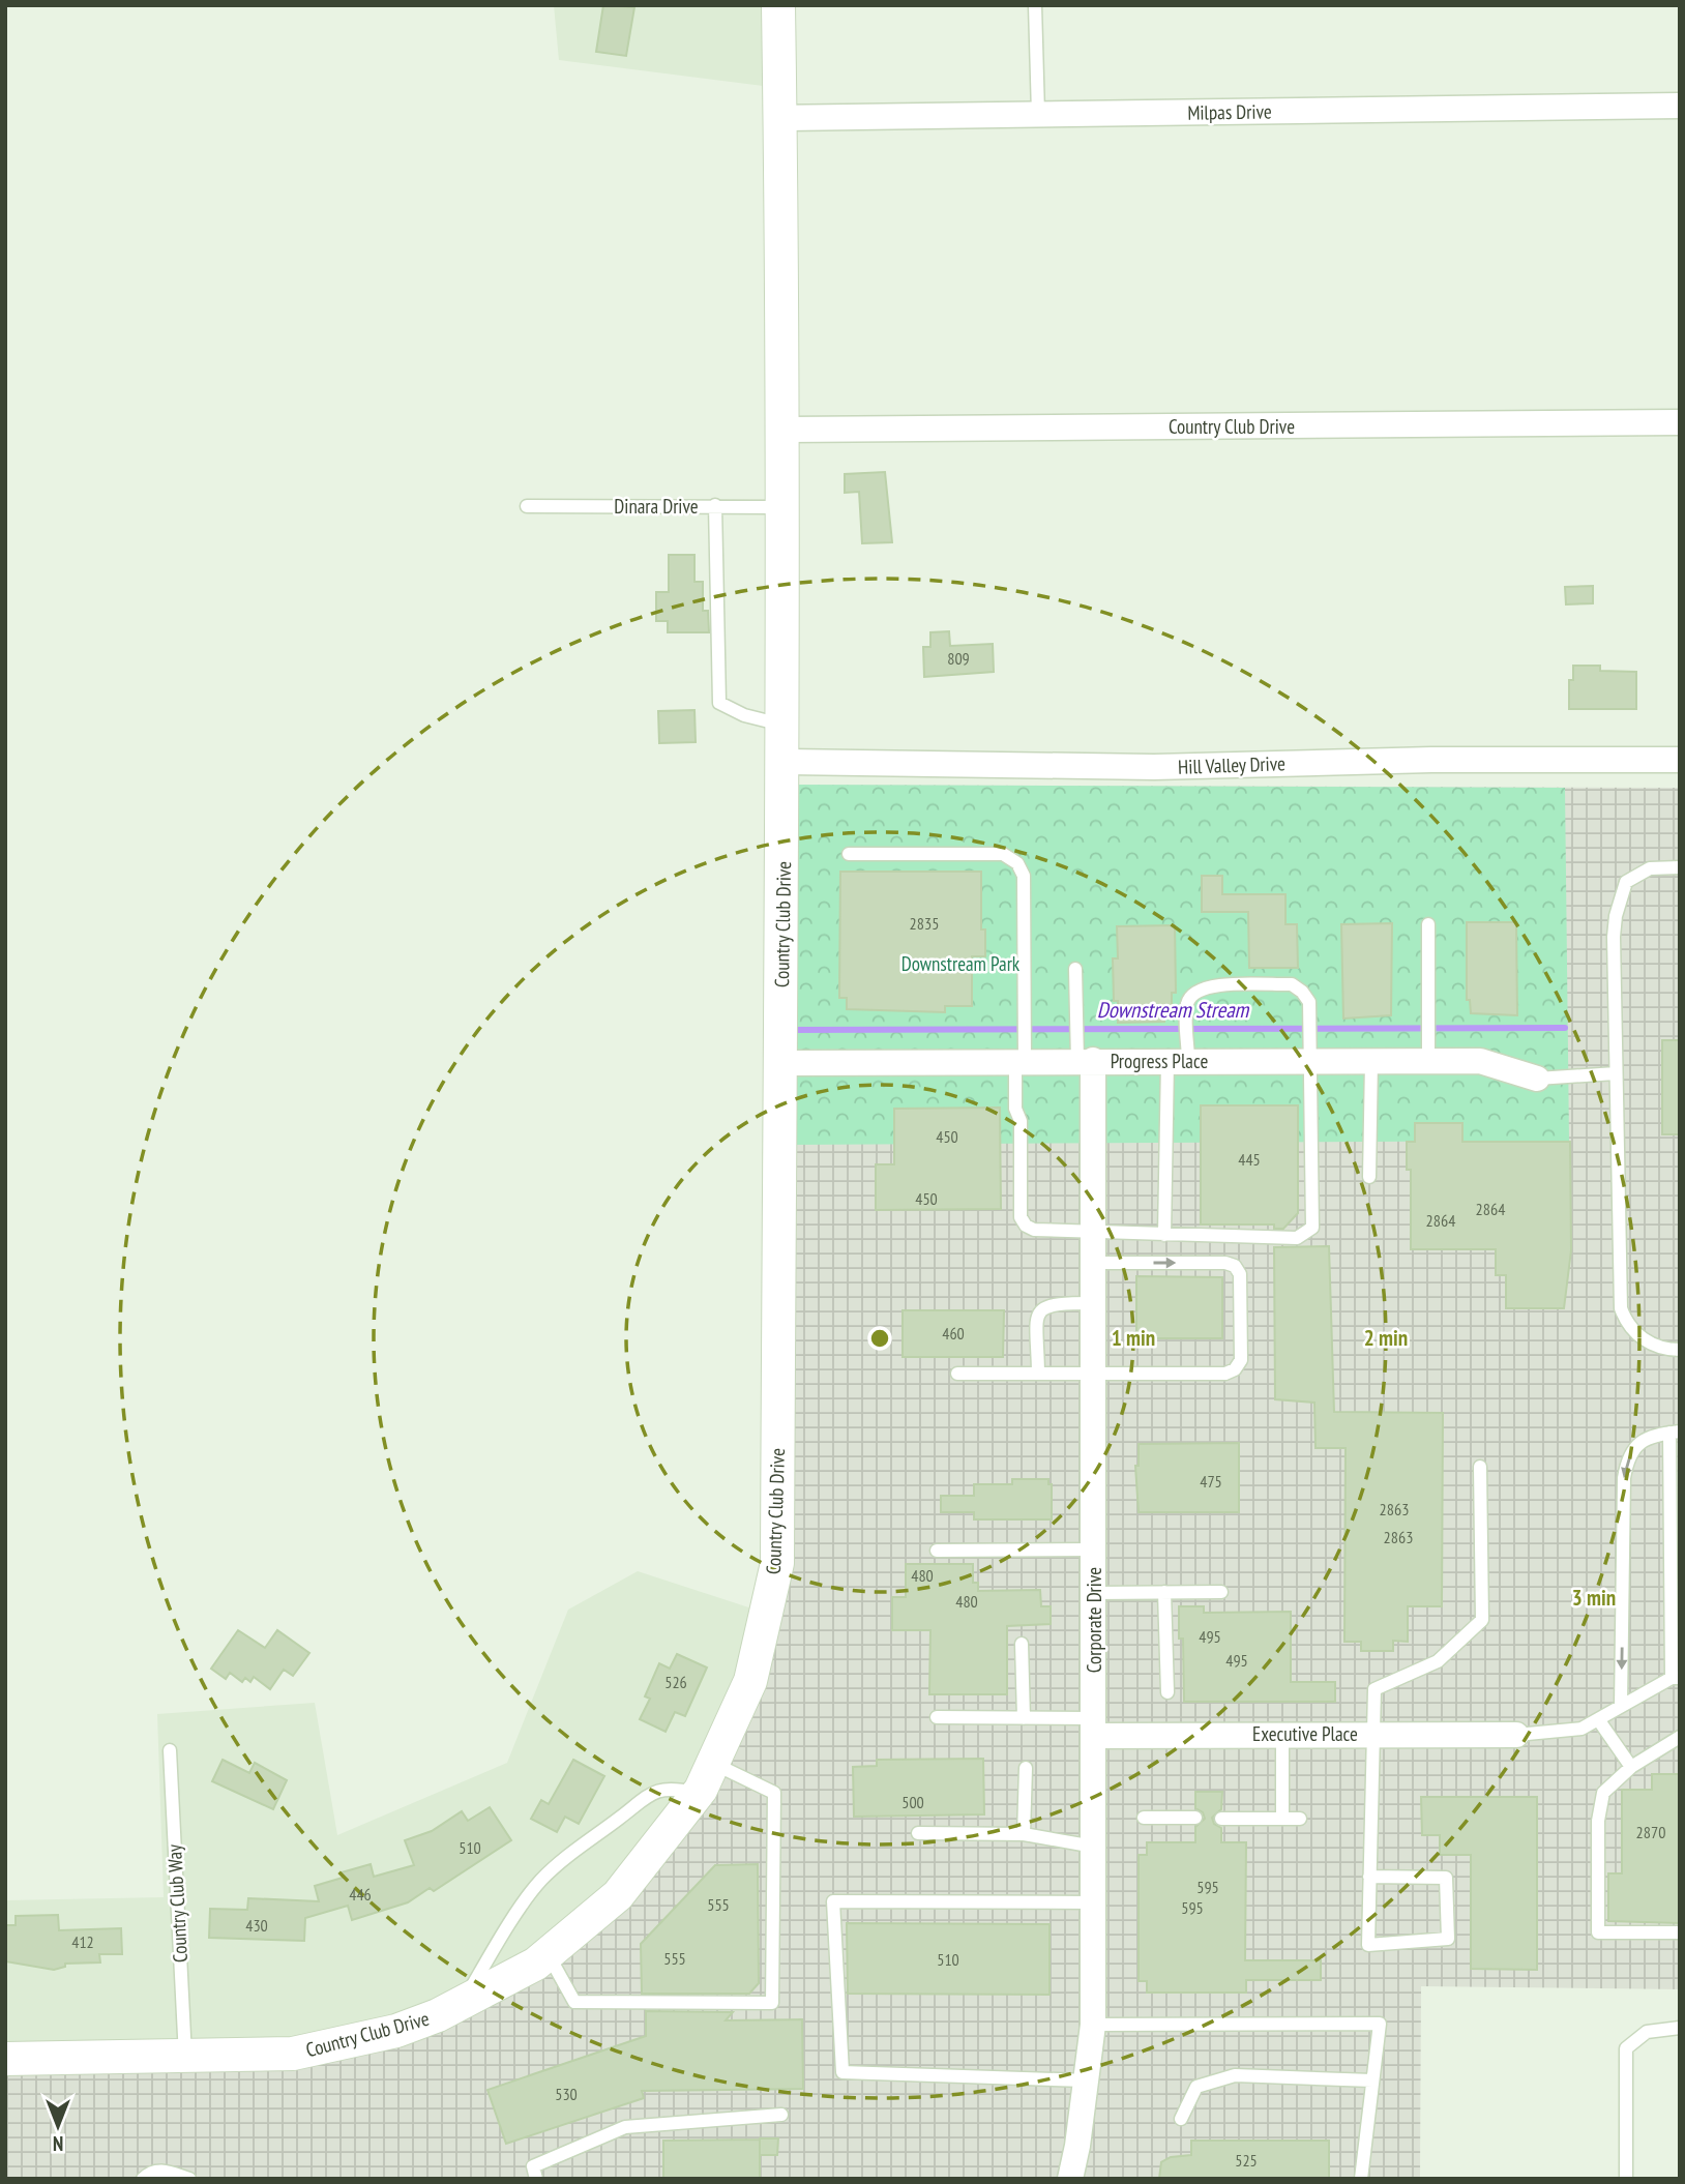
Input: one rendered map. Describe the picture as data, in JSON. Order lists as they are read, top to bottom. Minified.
{"streets":{"street":["Milpas Drive","Country Club Drive","Hill Valley Drive","Progress Place","Corporate Drive","Executive Place"],"lane":["Dinara Drive","Country Club Way"]},"crossings":[["Milpas Drive","Country Club Drive"],["Country Club Drive","Dinara Drive"],["Country Club Drive","Hill Valley Drive"],["Country Club Drive","Progress Place"],["Country Club Drive","Country Club Way"],["Progress Place","Corporate Drive"],["Corporate Drive","Executive Place"]],"water":["Downstream Stream"],"parks":["Downstream Park"],"house_numbers":["809","2835","450","445","450","2864","2864","460","475","2863","2863","480","480","495","495","526","500","2870","510","595","446","555","595","430","412","555","510","530","525"],"north":"bottom","rings":["1 min","2 min","3 min"]}
